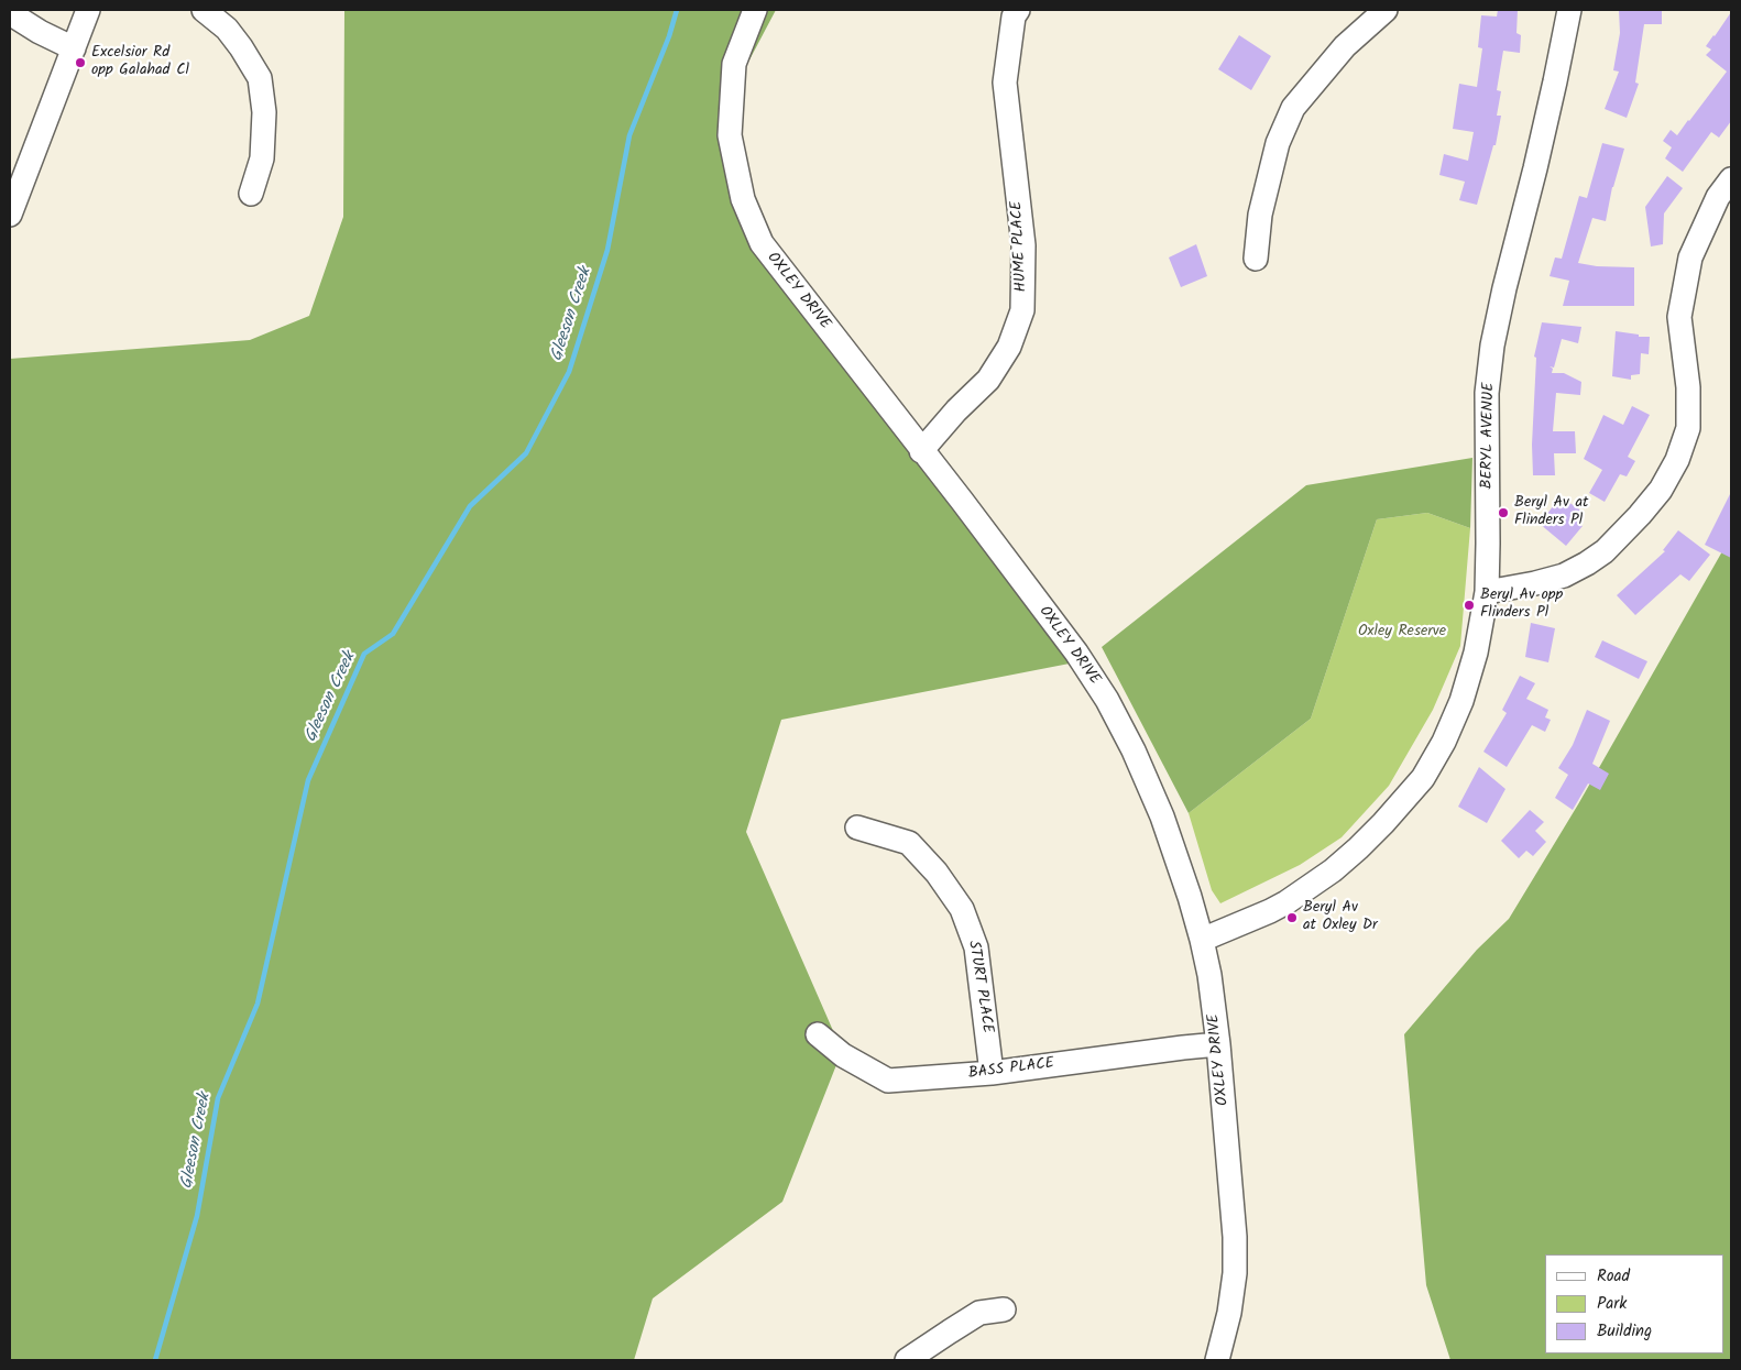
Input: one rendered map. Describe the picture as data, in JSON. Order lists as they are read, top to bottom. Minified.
{"streets":{"street":["HUME PLACE","OXLEY DRIVE","BERYL AVENUE","STURT PLACE","BASS PLACE"]},"crossings":[["HUME PLACE","OXLEY DRIVE"],["OXLEY DRIVE","BERYL AVENUE"],["OXLEY DRIVE","BASS PLACE"],["STURT PLACE","BASS PLACE"]],"water":["Gleeson Creek"],"parks":["Oxley Reserve"],"places":["Excelsior Rd opp Galahad Cl","Beryl Av at Flinders Pl","Beryl Av opp Flinders Pl","Beryl Av at Oxley Dr"],"legend":["Road","Park","Building"]}
